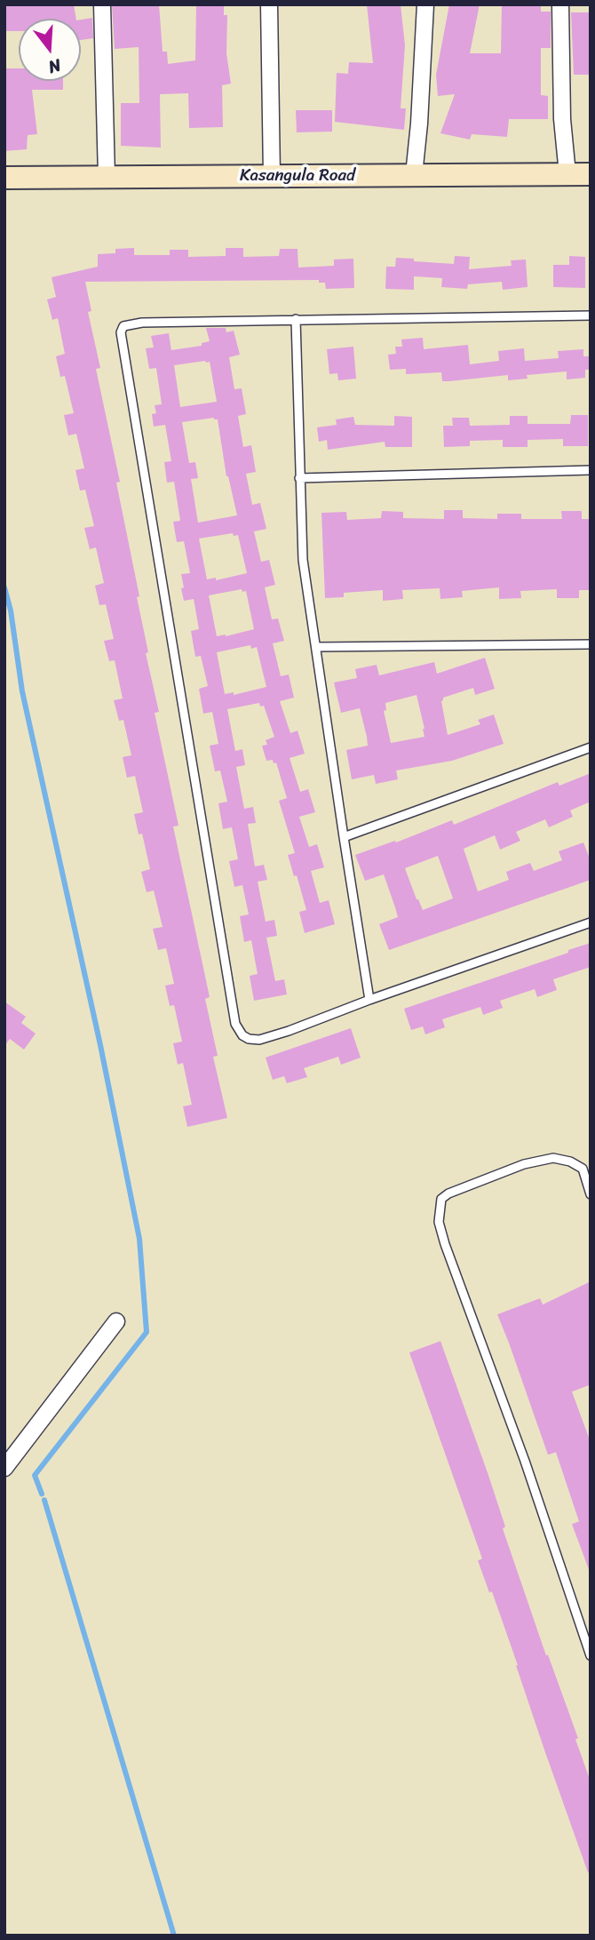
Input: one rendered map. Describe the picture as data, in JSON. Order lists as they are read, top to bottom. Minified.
{"streets":{"main road":["Kasangula Road"]},"north":"bottom"}
